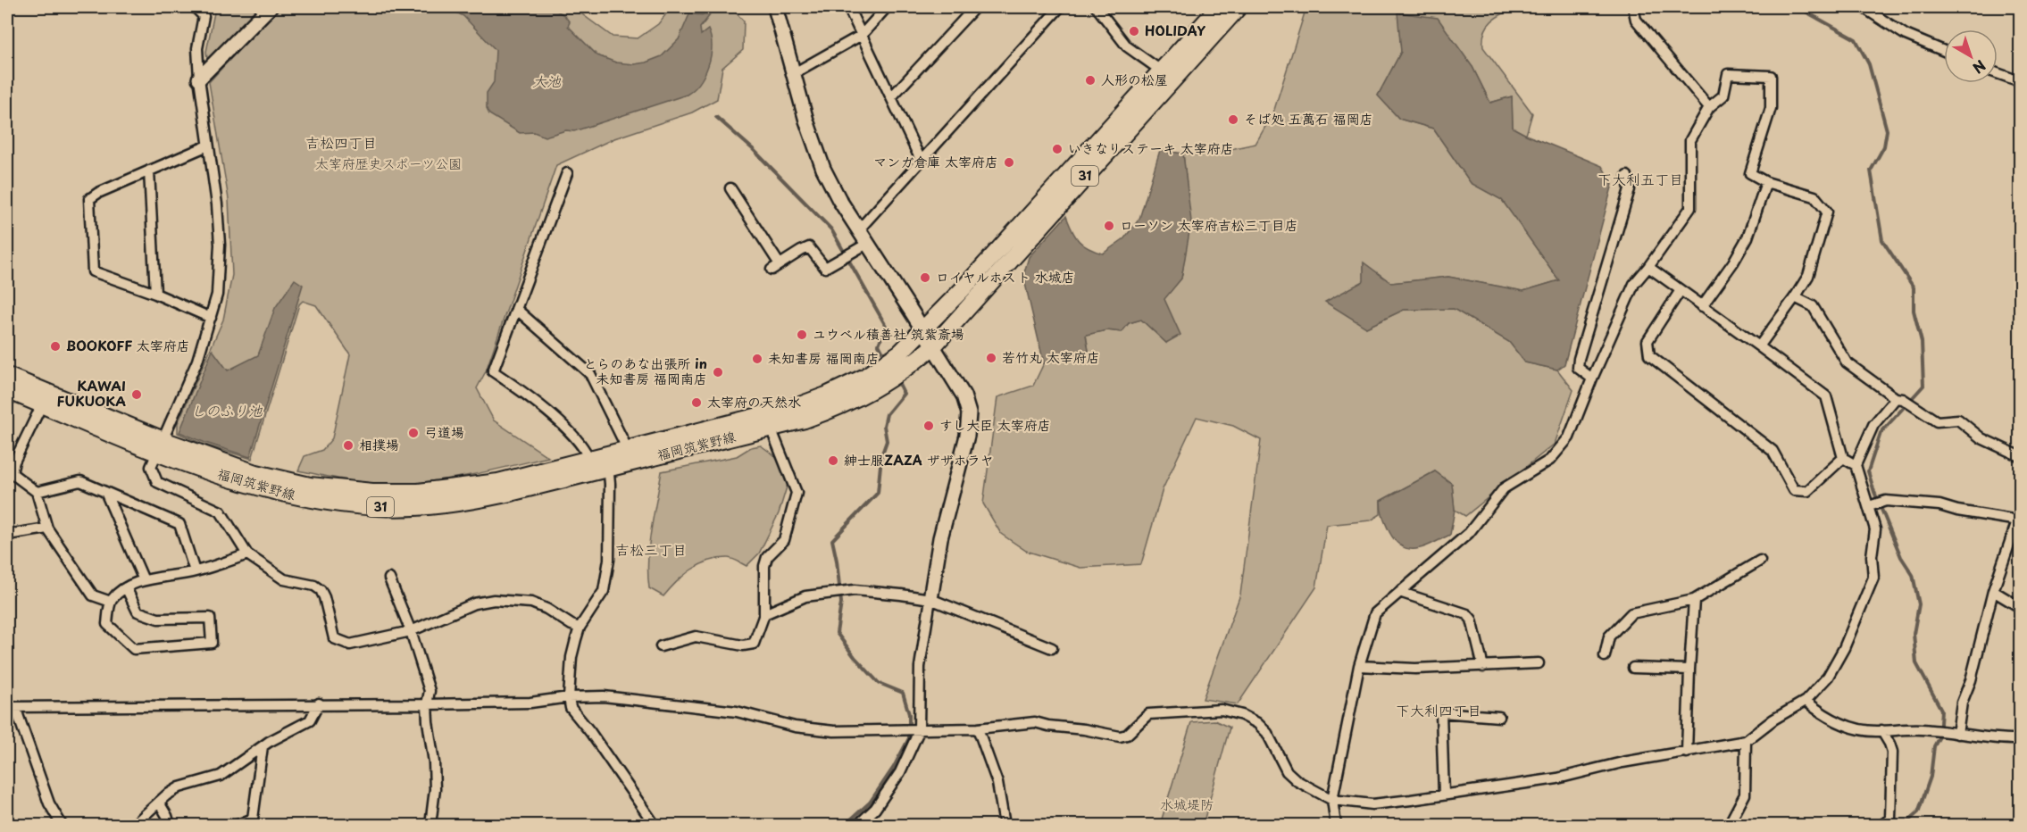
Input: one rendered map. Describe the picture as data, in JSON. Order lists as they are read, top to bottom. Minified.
{"streets":{"main road":["31","福岡筑紫野線"]},"districts":["吉松四丁目","下大利五丁目","吉松三丁目","下大利四丁目"],"water":["大池","しのふり池"],"parks":["太宰府歴史スポーツ公園","水城堤防"],"places":["HOLIDAY","人形の松屋","そば処 五萬石 福岡店","いきなりステーキ 太宰府店","マンガ倉庫 太宰府店","ローソン 太宰府吉松三丁目店","ロイヤルホスト 水城店","ユウベル積善社 筑紫斎場","BOOKOFF 太宰府店","若竹丸 太宰府店","未知書房 福岡南店","とらのあな出張所 in 未知書房 福岡南店","KAWAI FUKUOKA","太宰府の天然水","すし大臣 太宰府店","弓道場","相撲場","紳士服ZAZA ザザホラヤ"],"north":"bottom right"}
